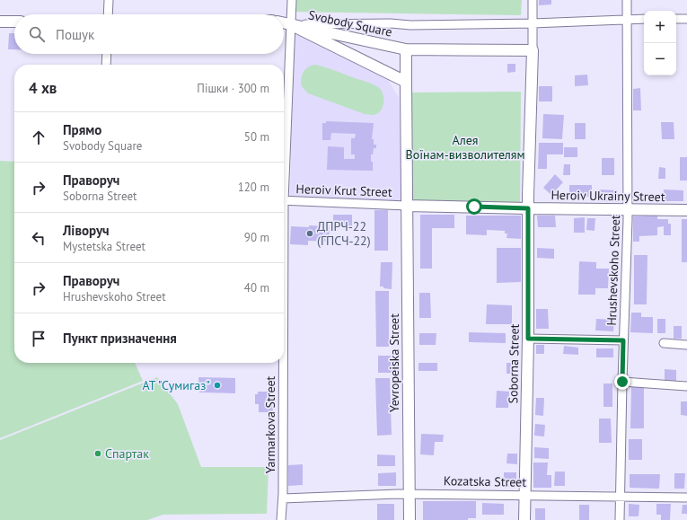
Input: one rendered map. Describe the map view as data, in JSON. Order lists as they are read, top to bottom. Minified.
{"streets":{"street":["Svobody Square","Heroiv Krut Street","Heroiv Ukrainy Street","Hrushevskoho Street","Yevropeiska Street","Soborna Street","Yarmarkova Street","Kozatska Street"]},"crossings":[["Svobody Square","Heroiv Krut Street"],["Svobody Square","Yevropeiska Street"],["Svobody Square","Yarmarkova Street"],["Heroiv Krut Street","Yevropeiska Street"],["Heroiv Ukrainy Street","Hrushevskoho Street"],["Heroiv Ukrainy Street","Soborna Street"],["Hrushevskoho Street","Kozatska Street"],["Yevropeiska Street","Kozatska Street"],["Soborna Street","Kozatska Street"],["Yarmarkova Street","Kozatska Street"]],"parks":["Алея Воїнам-визволителям"],"places":["ДПРЧ-22 (ГПСЧ-22)","АТ \"Сумигаз\"","Спартак"],"page":{"map_buttons":["+","−"],"search":"Пошук","heading":["4 хв","Пішки · 300 m"],"list":[["Прямо","Svobody Square","50 m"],["Праворуч","Soborna Street","120 m"],["Ліворуч","Mystetska Street","90 m"],["Праворуч","Hrushevskoho Street","40 m"],"Пункт призначення"]}}
